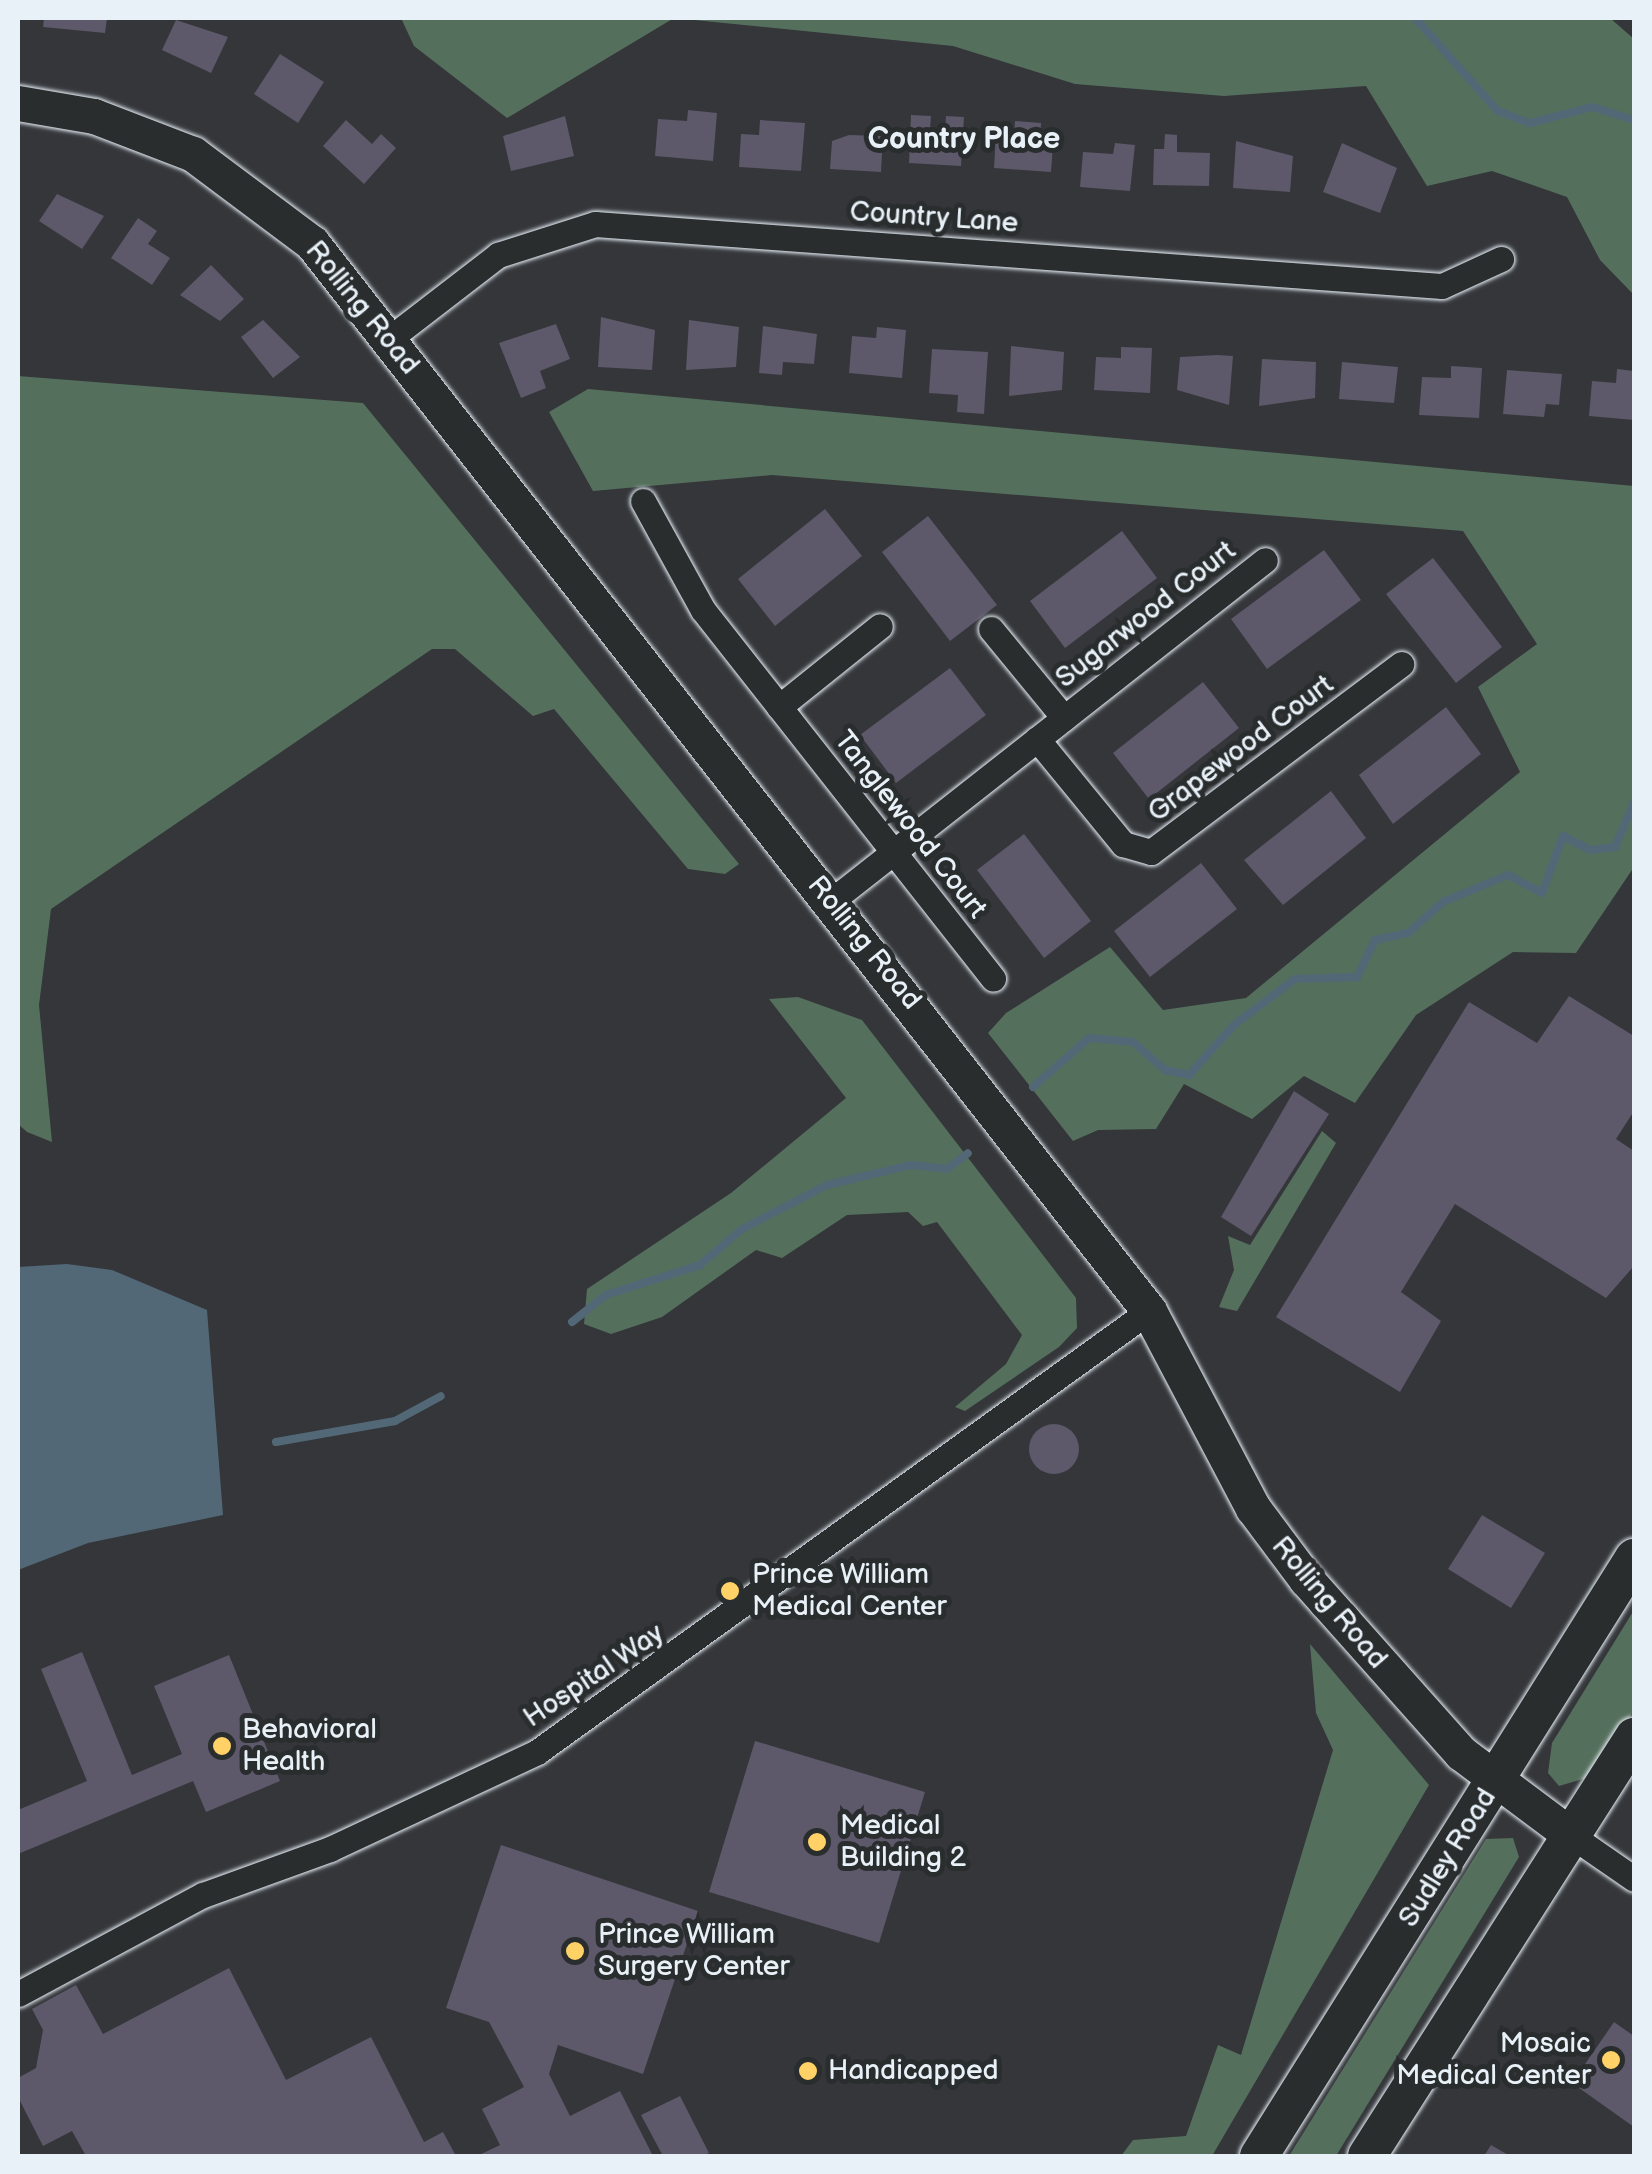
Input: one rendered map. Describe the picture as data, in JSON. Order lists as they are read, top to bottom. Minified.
{"streets":{"main road":["Sudley Road"],"street":["Country Lane","Rolling Road","Sugarwood Court","Grapewood Court","Tanglewood Court","Hospital Way"]},"crossings":[["Country Lane","Rolling Road"],["Rolling Road","Sugarwood Court"],["Rolling Road","Hospital Way"],["Rolling Road","Sudley Road"],["Sugarwood Court","Grapewood Court"],["Sugarwood Court","Tanglewood Court"]],"districts":["Country Place"],"places":["Prince William Medical Center","Behavioral Health","Medical Building 2","Prince William Surgery Center","Mosaic Medical Center","Handicapped"]}
